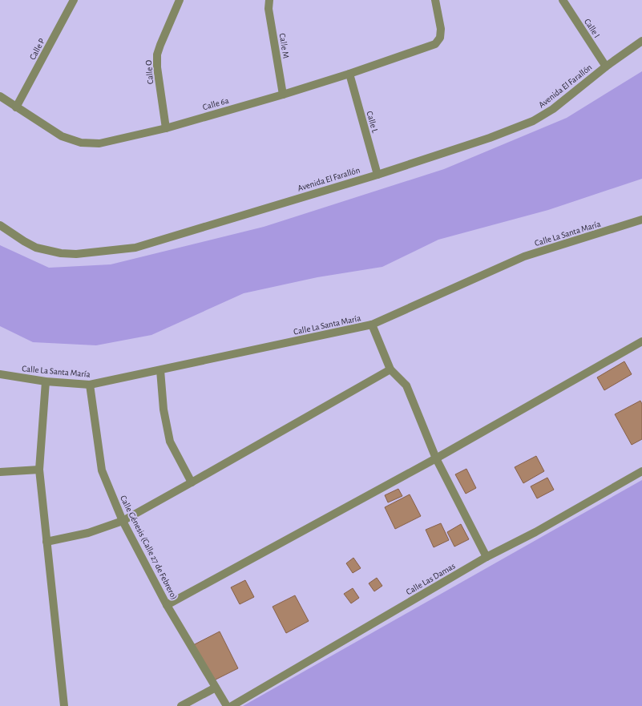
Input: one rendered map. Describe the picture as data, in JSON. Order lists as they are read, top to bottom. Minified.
{"streets":{"street":["Calle I","Calle M","Calle P","Calle O","Avenida El Farallón","Calle 6a","Calle L","Calle La Santa María","Calle Génesis (Calle 27 de Febrero)","Calle Las Damas"]},"crossings":[["Calle I","Avenida El Farallón"],["Calle M","Calle 6a"],["Calle P","Calle 6a"],["Calle O","Calle 6a"],["Avenida El Farallón","Calle L"],["Calle 6a","Calle L"],["Calle La Santa María","Calle Génesis (Calle 27 de Febrero)"]]}
